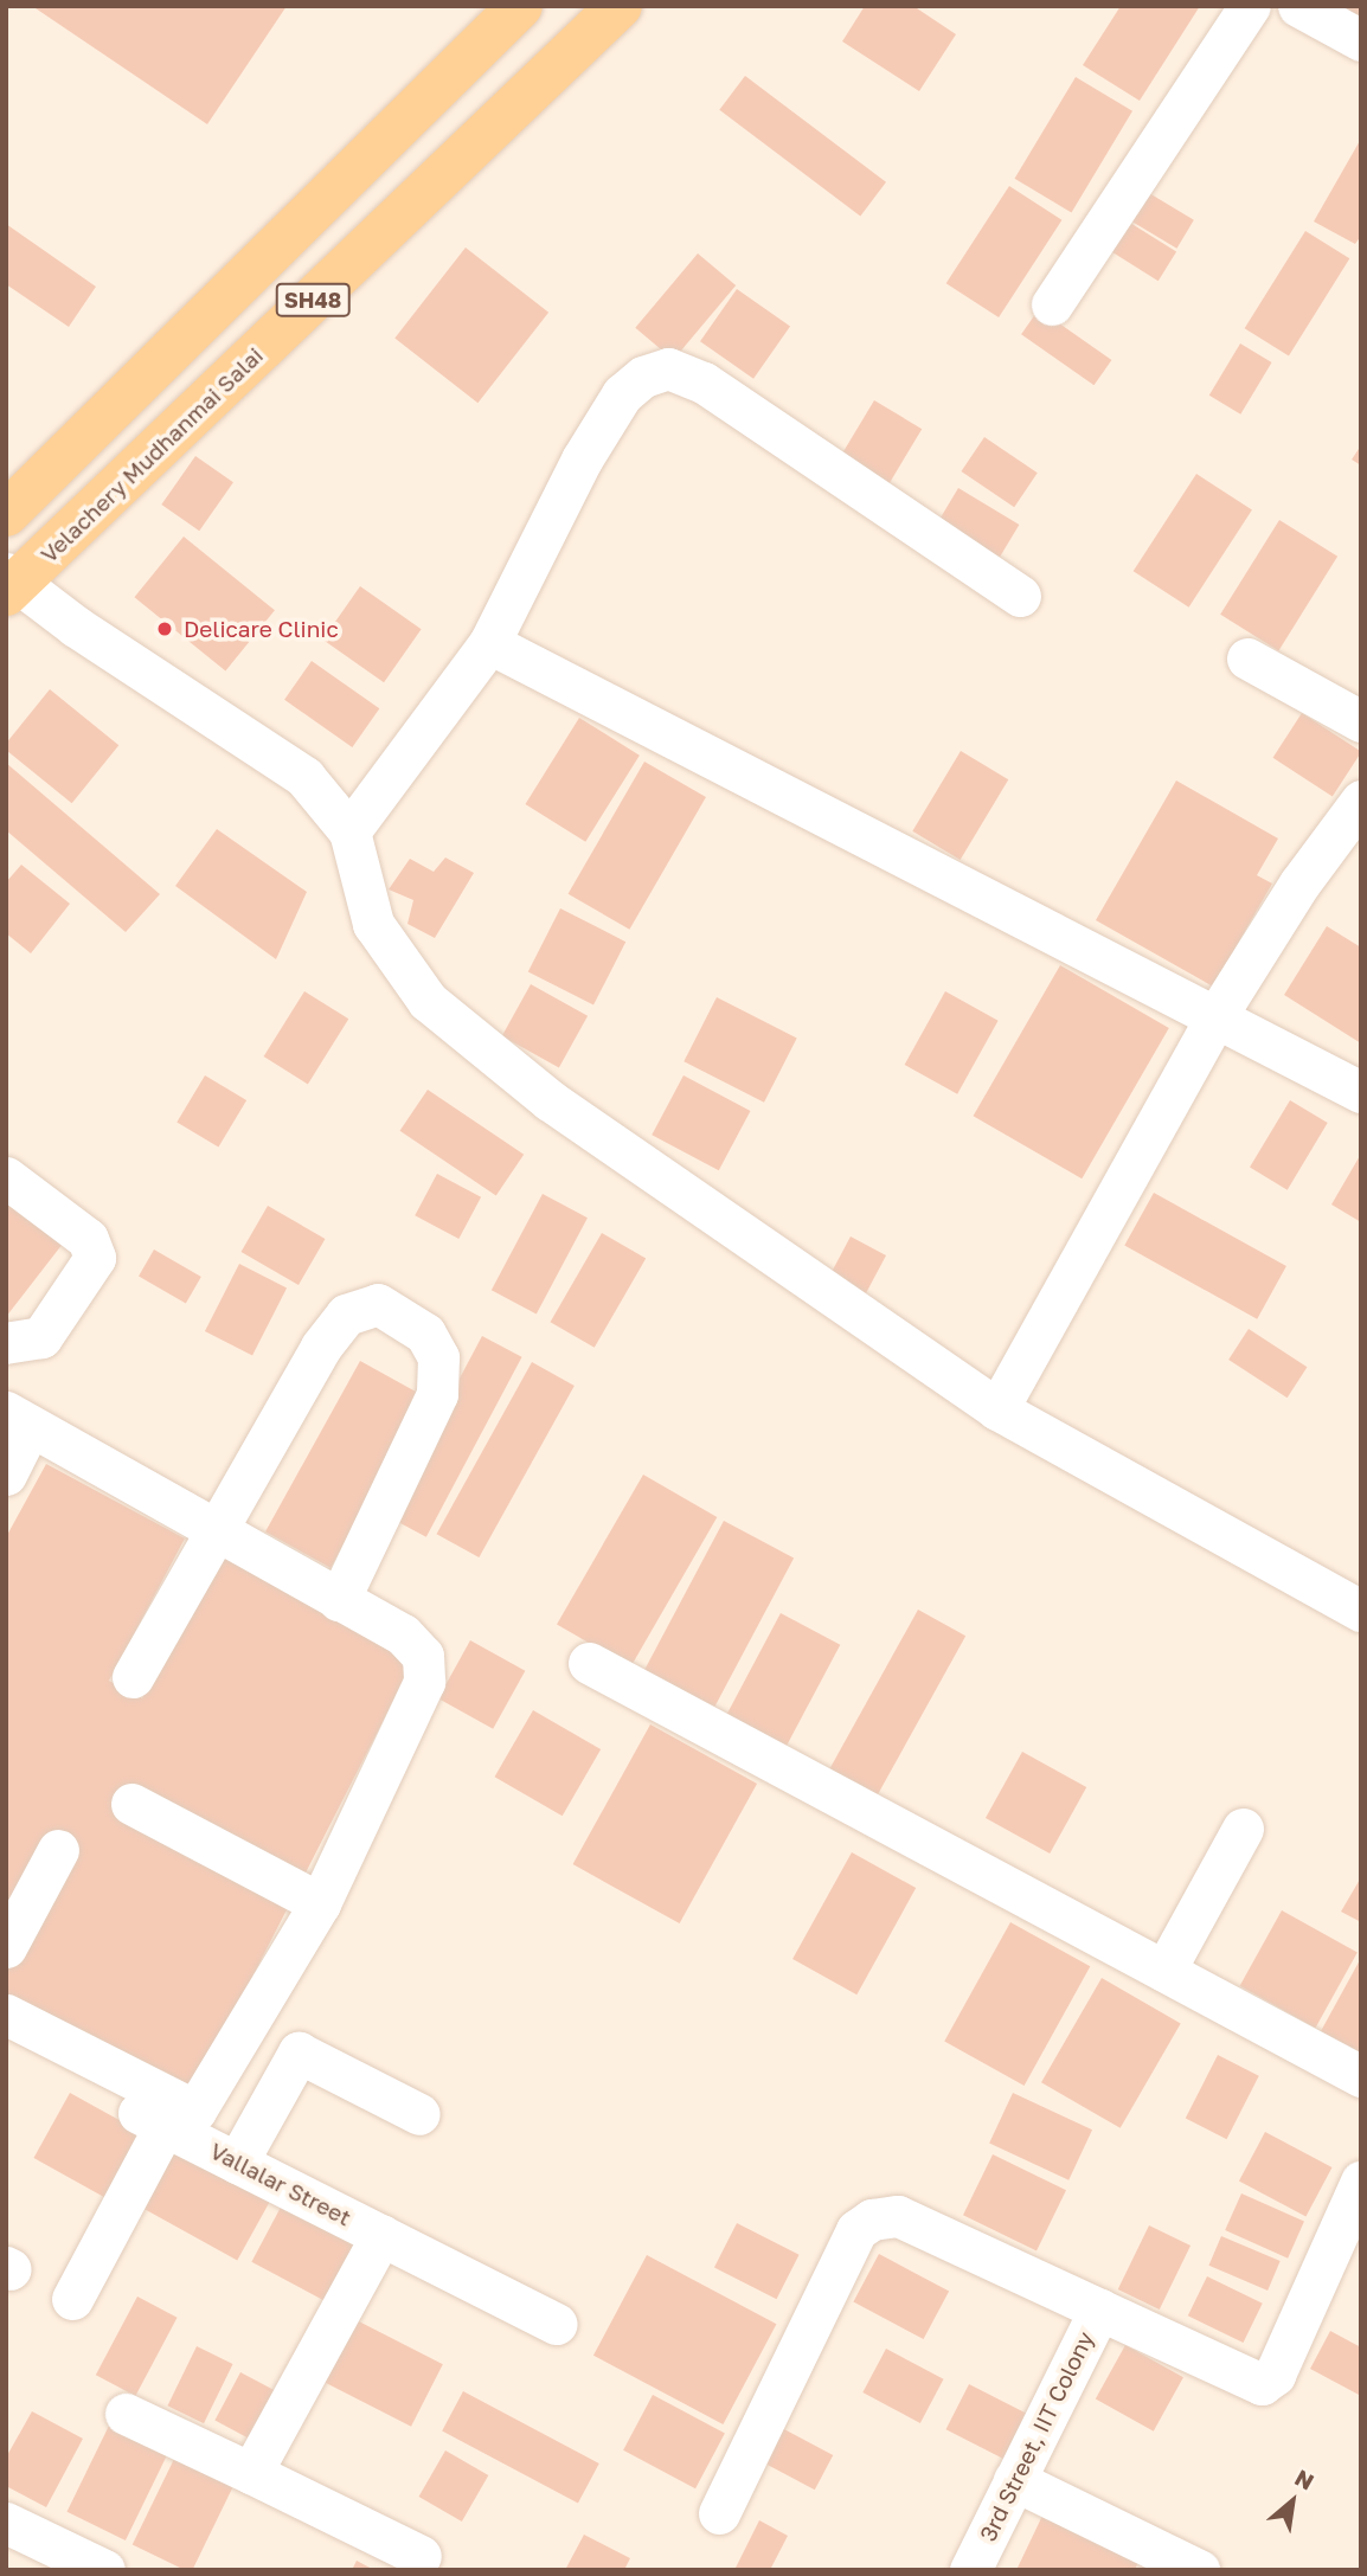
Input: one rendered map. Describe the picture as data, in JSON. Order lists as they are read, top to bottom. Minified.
{"streets":{"main road":["SH48","Velachery Mudhanmai Salai"],"street":["Vallalar Street","3rd Street, IIT Colony"]},"places":["Delicare Clinic"],"north":"top right"}
